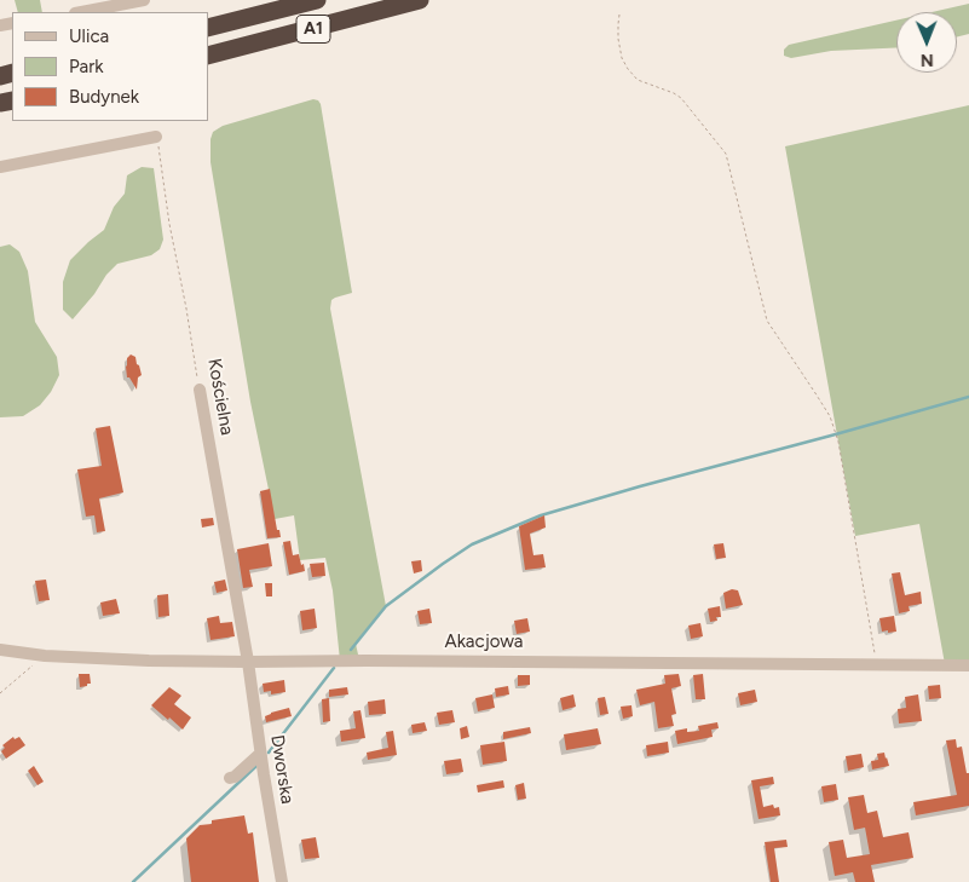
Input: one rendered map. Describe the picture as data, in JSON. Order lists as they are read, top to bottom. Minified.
{"streets":{"highway":["A1"],"street":["Kościelna","Akacjowa","Dworska"]},"crossings":[["Kościelna","Akacjowa"],["Kościelna","Dworska"],["Akacjowa","Dworska"]],"legend":["Ulica","Park","Budynek"],"north":"bottom"}
